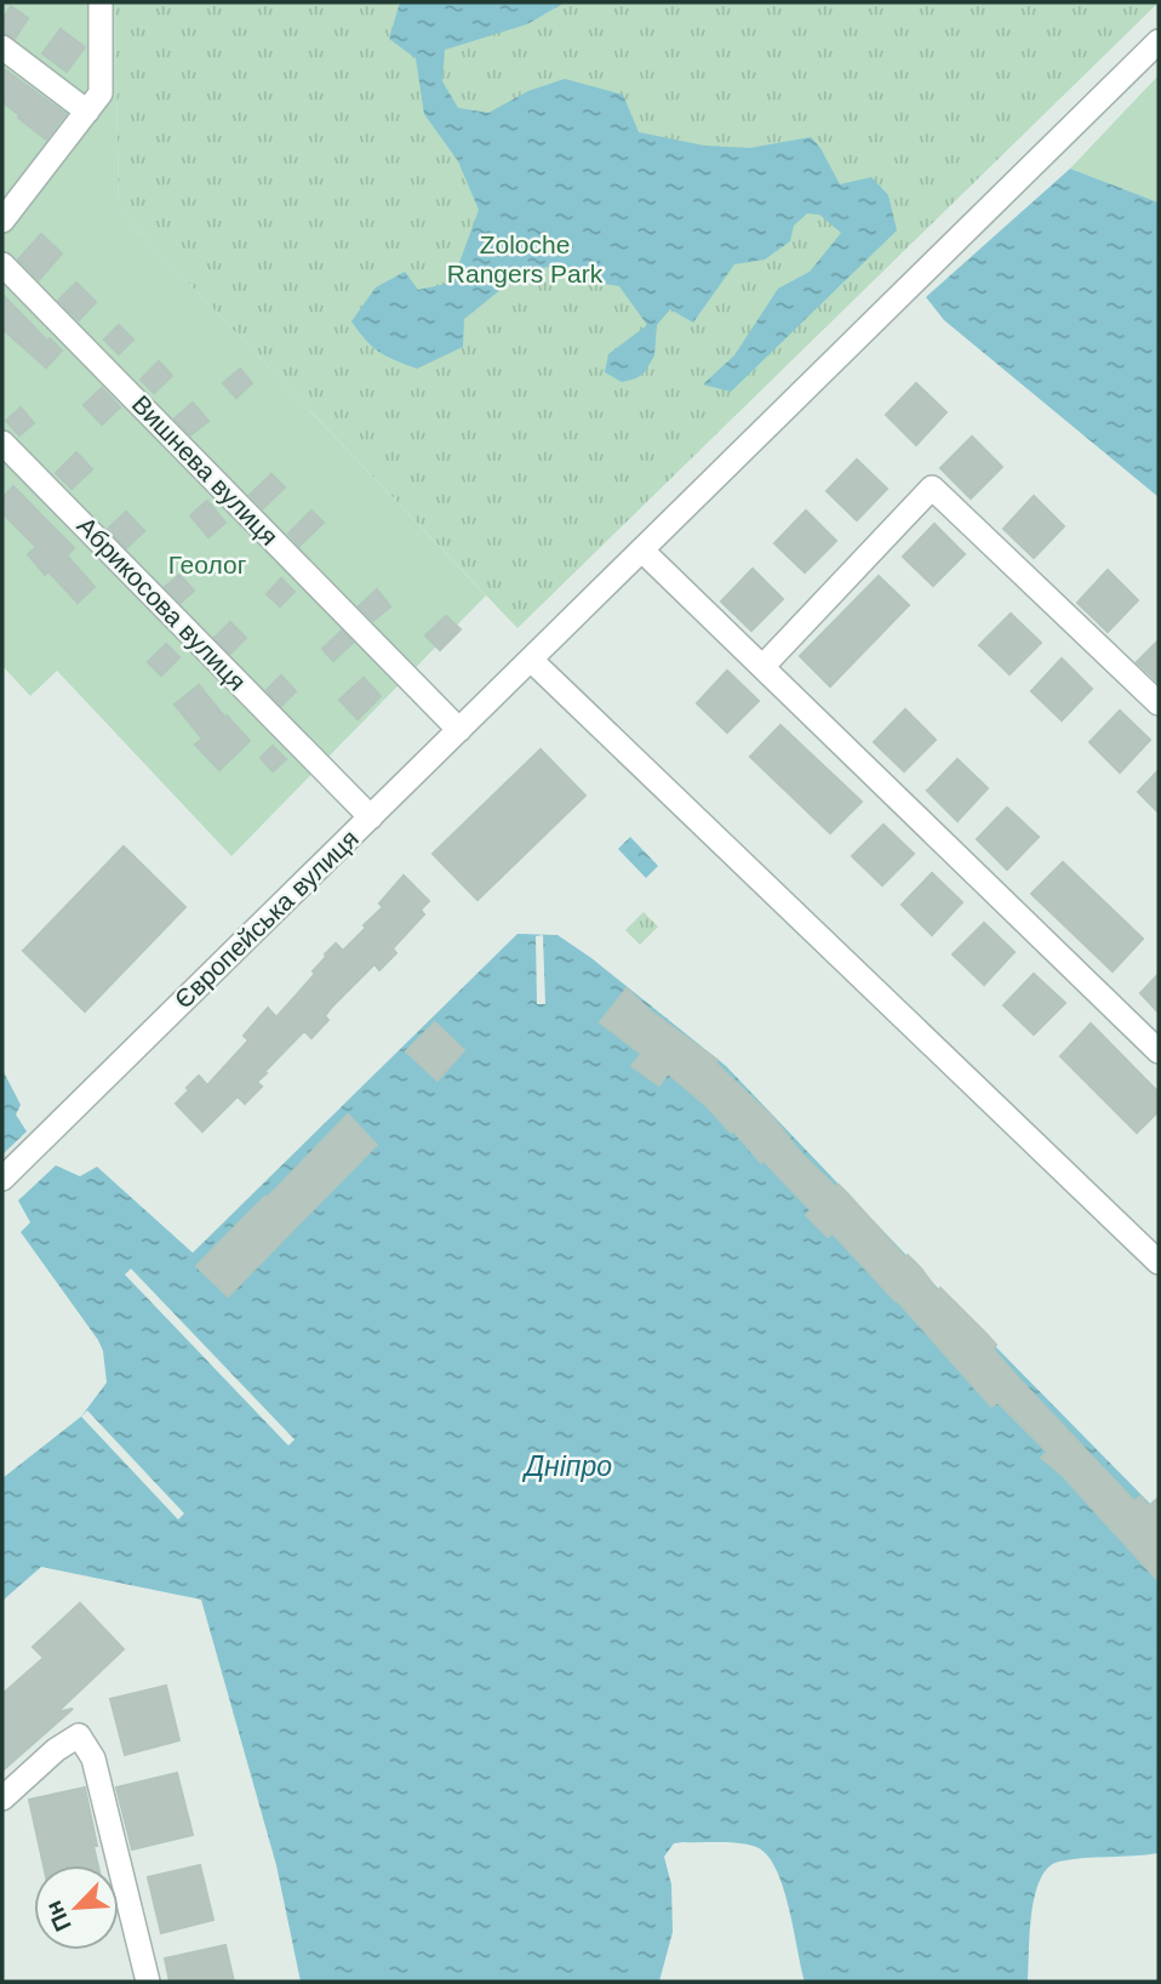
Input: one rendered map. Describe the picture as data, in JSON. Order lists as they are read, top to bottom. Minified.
{"streets":{"street":["Вишнева вулиця","Абрикосова вулиця","Європейська вулиця"]},"crossings":[["Вишнева вулиця","Європейська вулиця"],["Абрикосова вулиця","Європейська вулиця"]],"water":["Дніпро"],"parks":["Zoloche Rangers Park","Геолог"],"north":"bottom left"}
